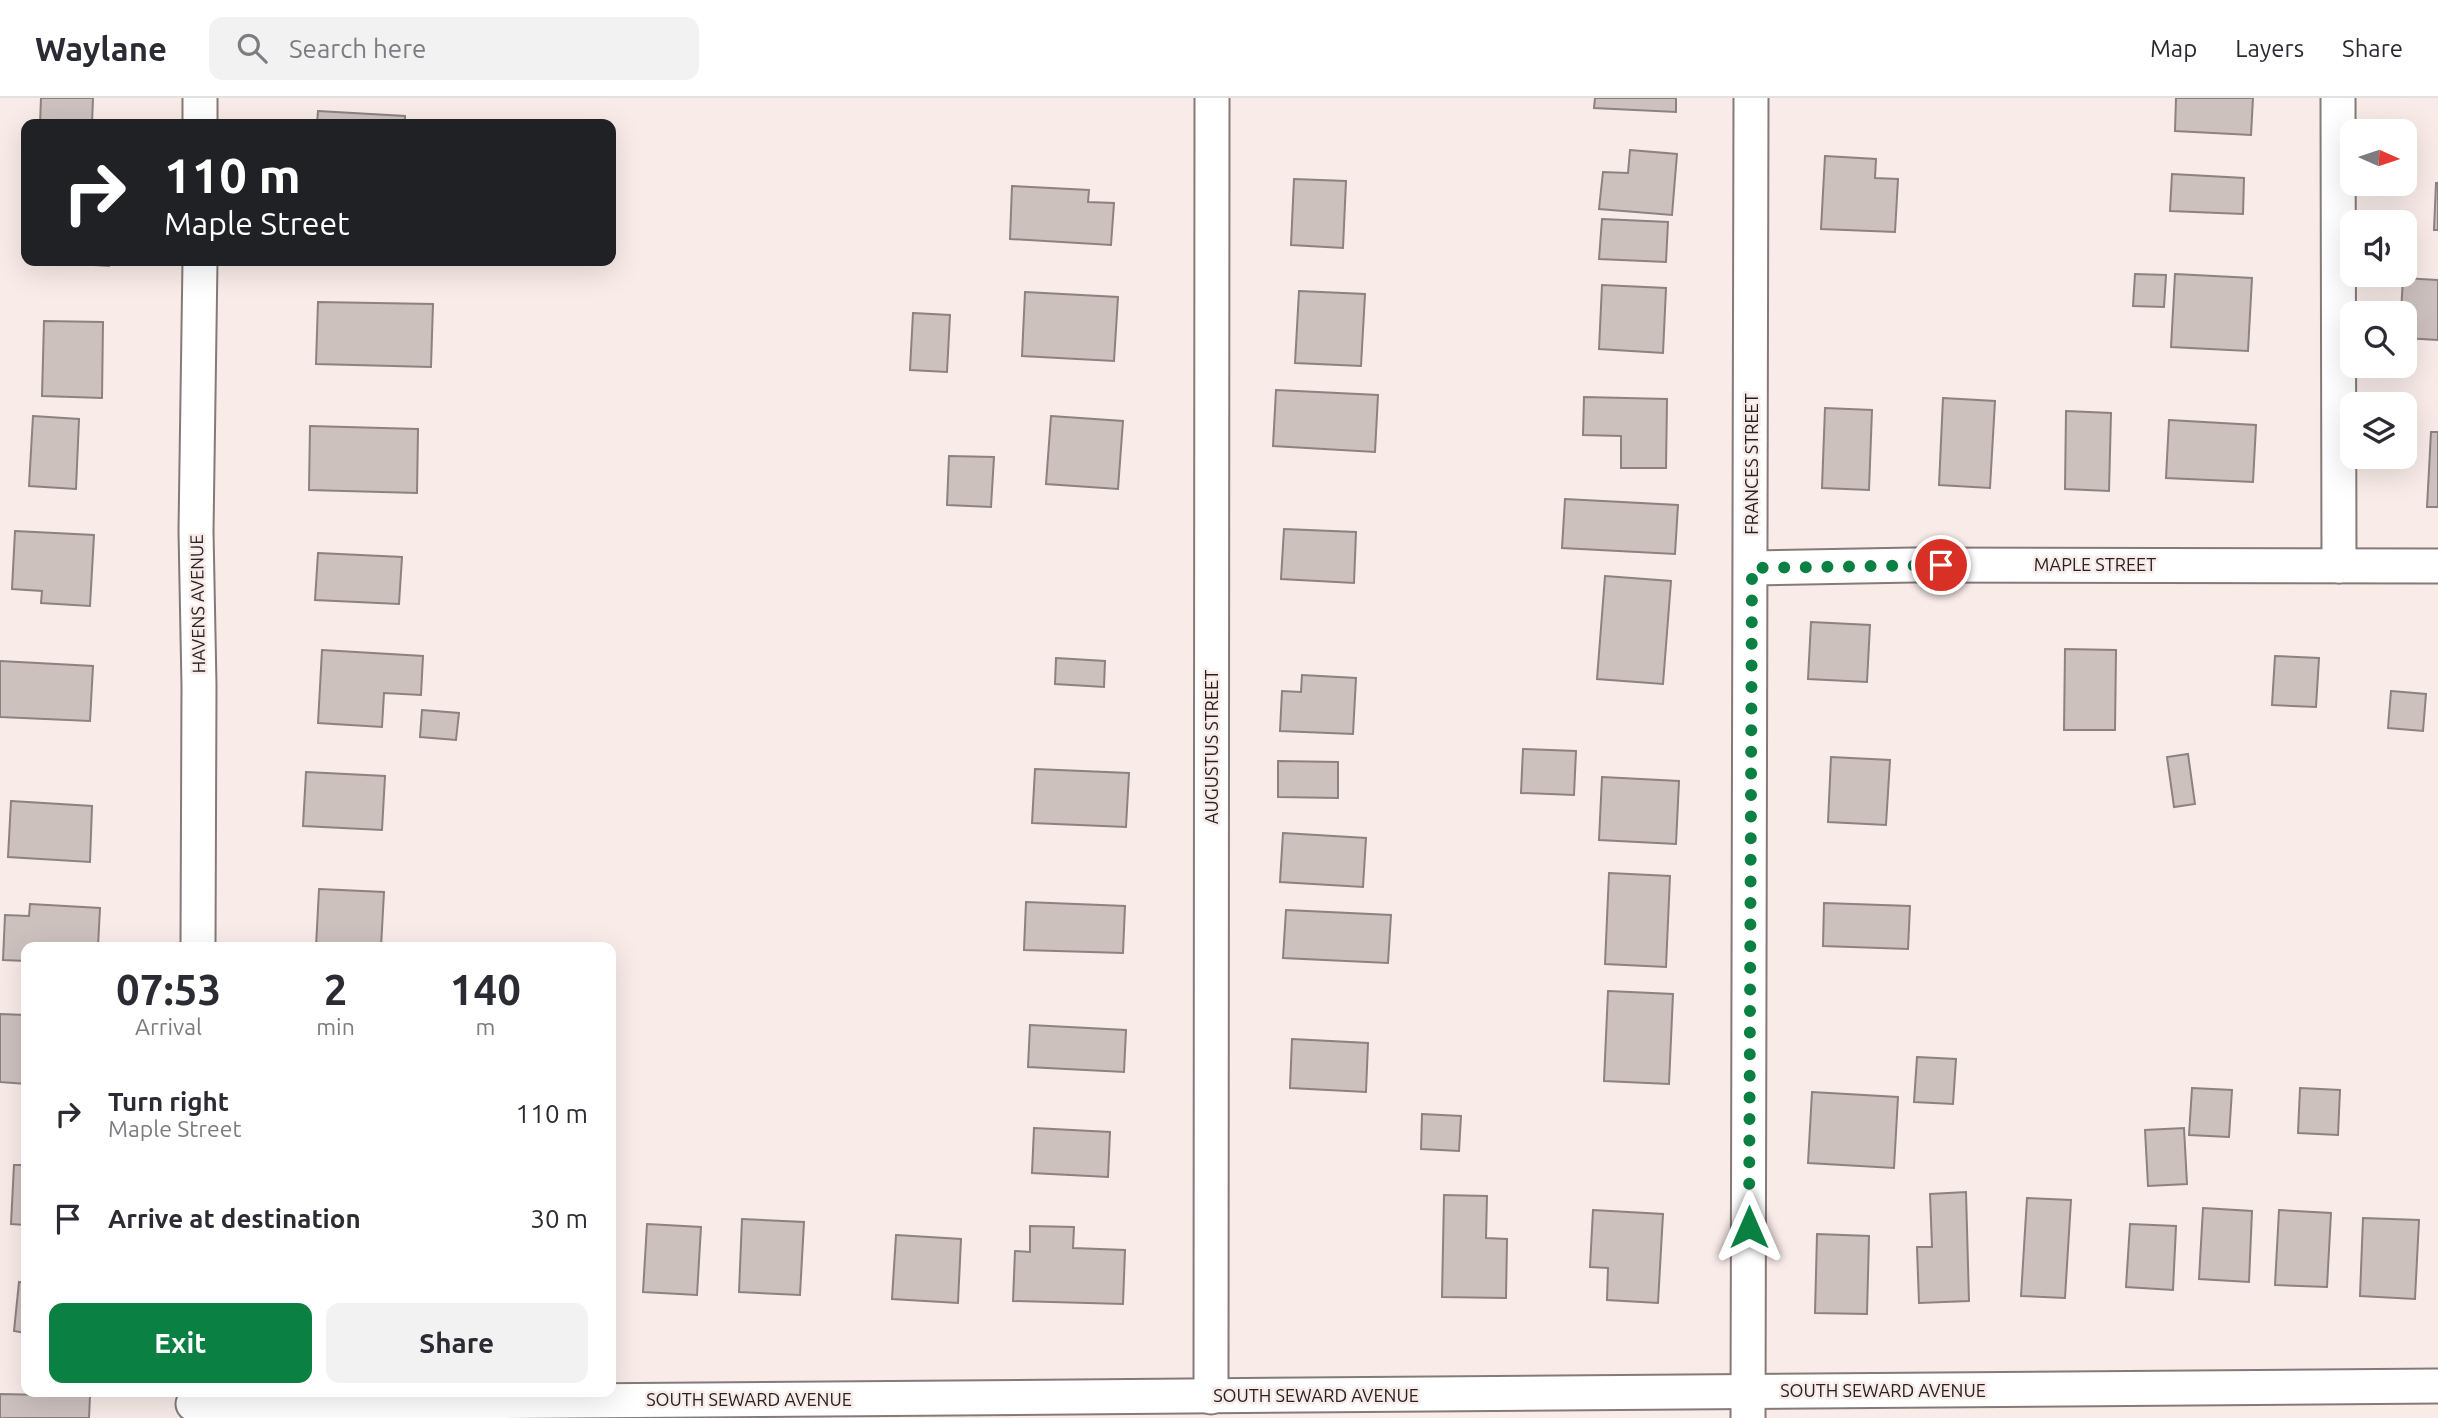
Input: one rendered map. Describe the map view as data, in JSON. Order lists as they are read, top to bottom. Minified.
{"streets":{"street":["FRANCES STREET","MAPLE STREET","HAVENS AVENUE","AUGUSTUS STREET","SOUTH SEWARD AVENUE"]},"crossings":[["FRANCES STREET","MAPLE STREET"],["FRANCES STREET","SOUTH SEWARD AVENUE"],["AUGUSTUS STREET","SOUTH SEWARD AVENUE"]],"north":"right","page":{"header":"Waylane","search":"Search here","nav":["Map","Layers","Share"],"turn":["110 m","Maple Street"],"eta":["07:53","Arrival","2","min","140","m"],"list":[{"name":"Turn right","note":"Maple Street","value":"110 m"},{"name":"Arrive at destination","value":"30 m"}],"buttons":["Exit","Share"]}}
